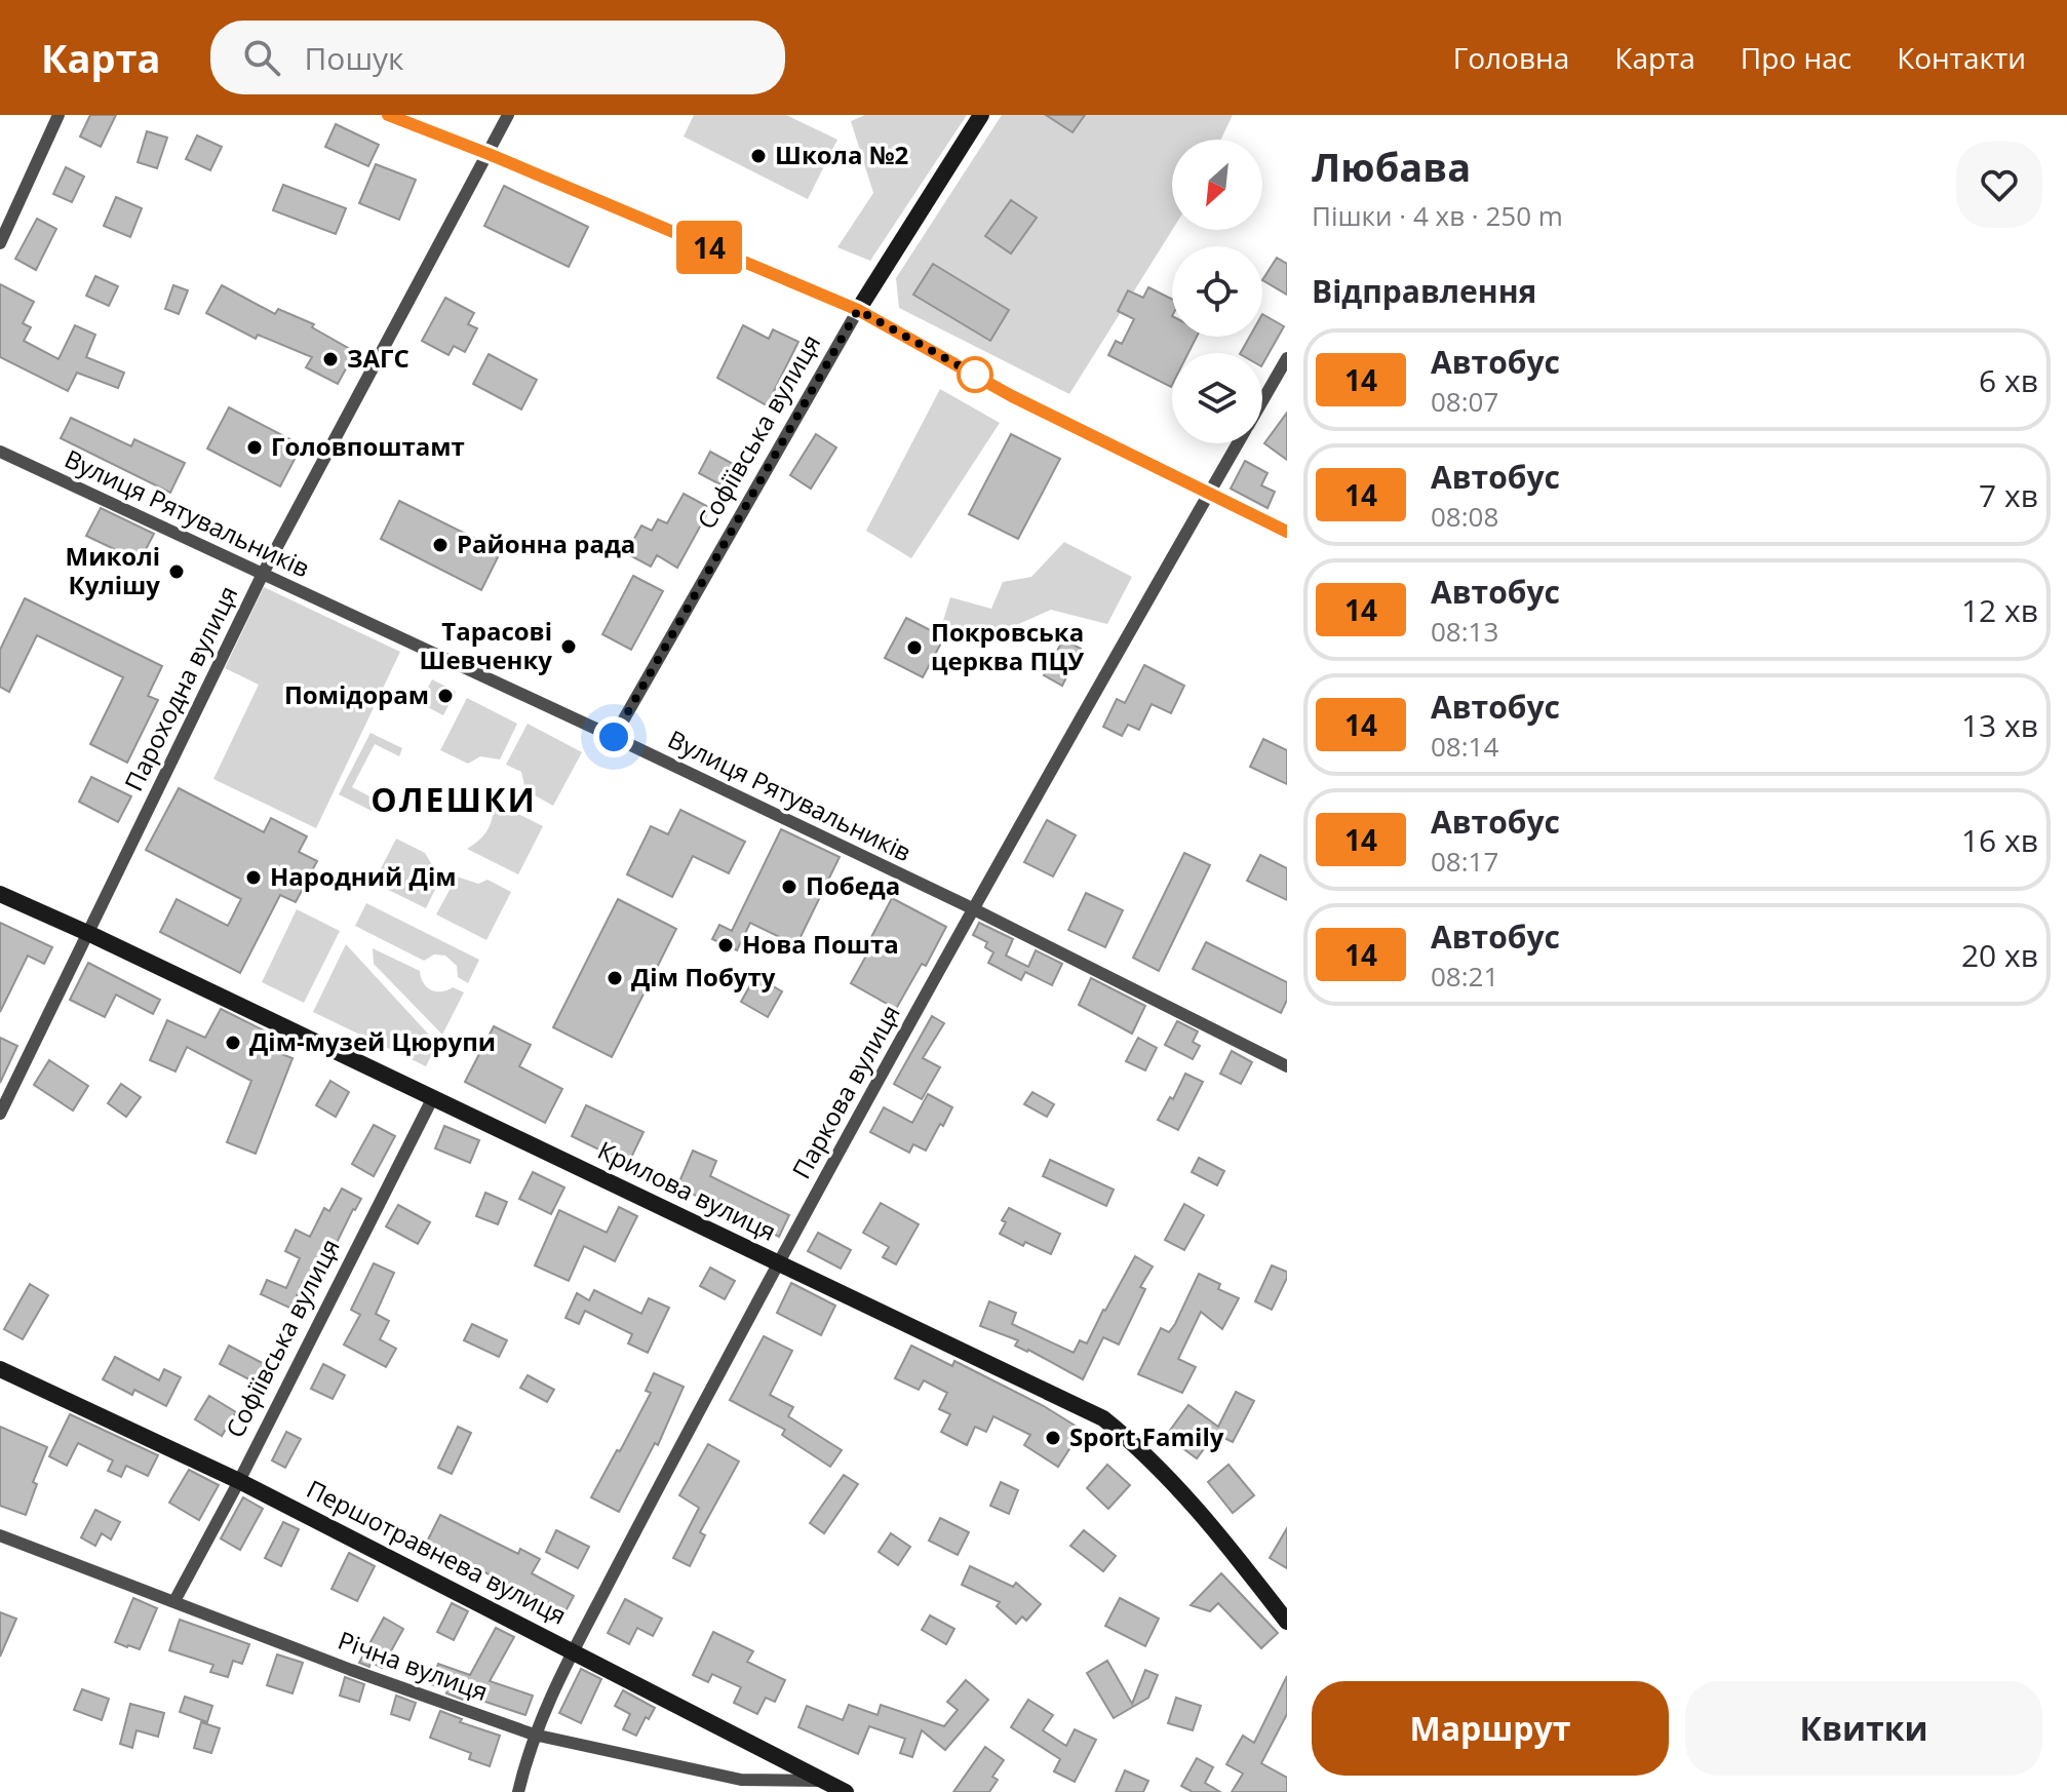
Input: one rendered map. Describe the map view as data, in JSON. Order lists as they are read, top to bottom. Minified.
{"streets":{"street":["Софіївська вулиця","Вулиця Рятувальників","Пароходна вулиця","Паркова вулиця","Крилова вулиця","Першотравнева вулиця","Річна вулиця"]},"crossings":[["Софіївська вулиця","Вулиця Рятувальників"],["Софіївська вулиця","Крилова вулиця"],["Софіївська вулиця","Першотравнева вулиця"],["Софіївська вулиця","Річна вулиця"],["Вулиця Рятувальників","Пароходна вулиця"],["Вулиця Рятувальників","Паркова вулиця"],["Пароходна вулиця","Крилова вулиця"],["Паркова вулиця","Крилова вулиця"],["Паркова вулиця","Першотравнева вулиця"],["Паркова вулиця","Річна вулиця"],["Першотравнева вулиця","Річна вулиця"]],"districts":["ОЛЕШКИ"],"places":["Школа №2","ЗАГС","Головпоштамт","Районна рада","Миколі Кулішу","Тарасові Шевченку","Покровська церква ПЦУ","Помідорам","Народний Дім","Победа","Нова Пошта","Дім Побуту","Дім-музей Цюрупи","Sport Family"],"lines":["bus line 14"],"north":"bottom left","page":{"header":"Карта","search":"Пошук","nav":["Головна","Карта","Про нас","Контакти"],"on_map":"14","heading":[["Любава","Пішки · 4 хв · 250 m"],"Відправлення"],"list":[{"mark":"14","name":"Автобус","note":"08:07","value":"6 хв"},{"mark":"14","name":"Автобус","note":"08:08","value":"7 хв"},{"mark":"14","name":"Автобус","note":"08:13","value":"12 хв"},{"mark":"14","name":"Автобус","note":"08:14","value":"13 хв"},{"mark":"14","name":"Автобус","note":"08:17","value":"16 хв"},{"mark":"14","name":"Автобус","note":"08:21","value":"20 хв"}],"buttons":["Маршрут","Квитки"]}}
